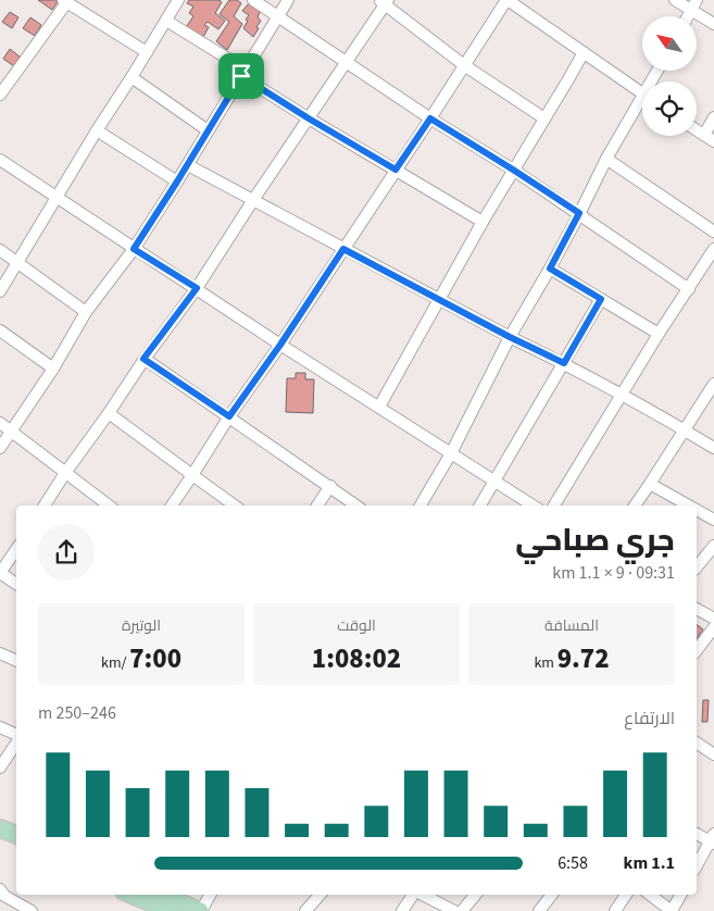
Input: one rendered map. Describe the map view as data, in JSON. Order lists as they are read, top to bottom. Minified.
{"north":"top left","page":{"heading":["جري صباحي","09:31 · 9 × 1.1 km"],"stats":[["المسافة","9.72 km"],["الوقت","1:08:02"],["الوتيرة","7:00 /km"]],"chart":["الارتفاع","246–250 m"],"list":[{"name":"1.1 km","note":"6:58"}]}}
